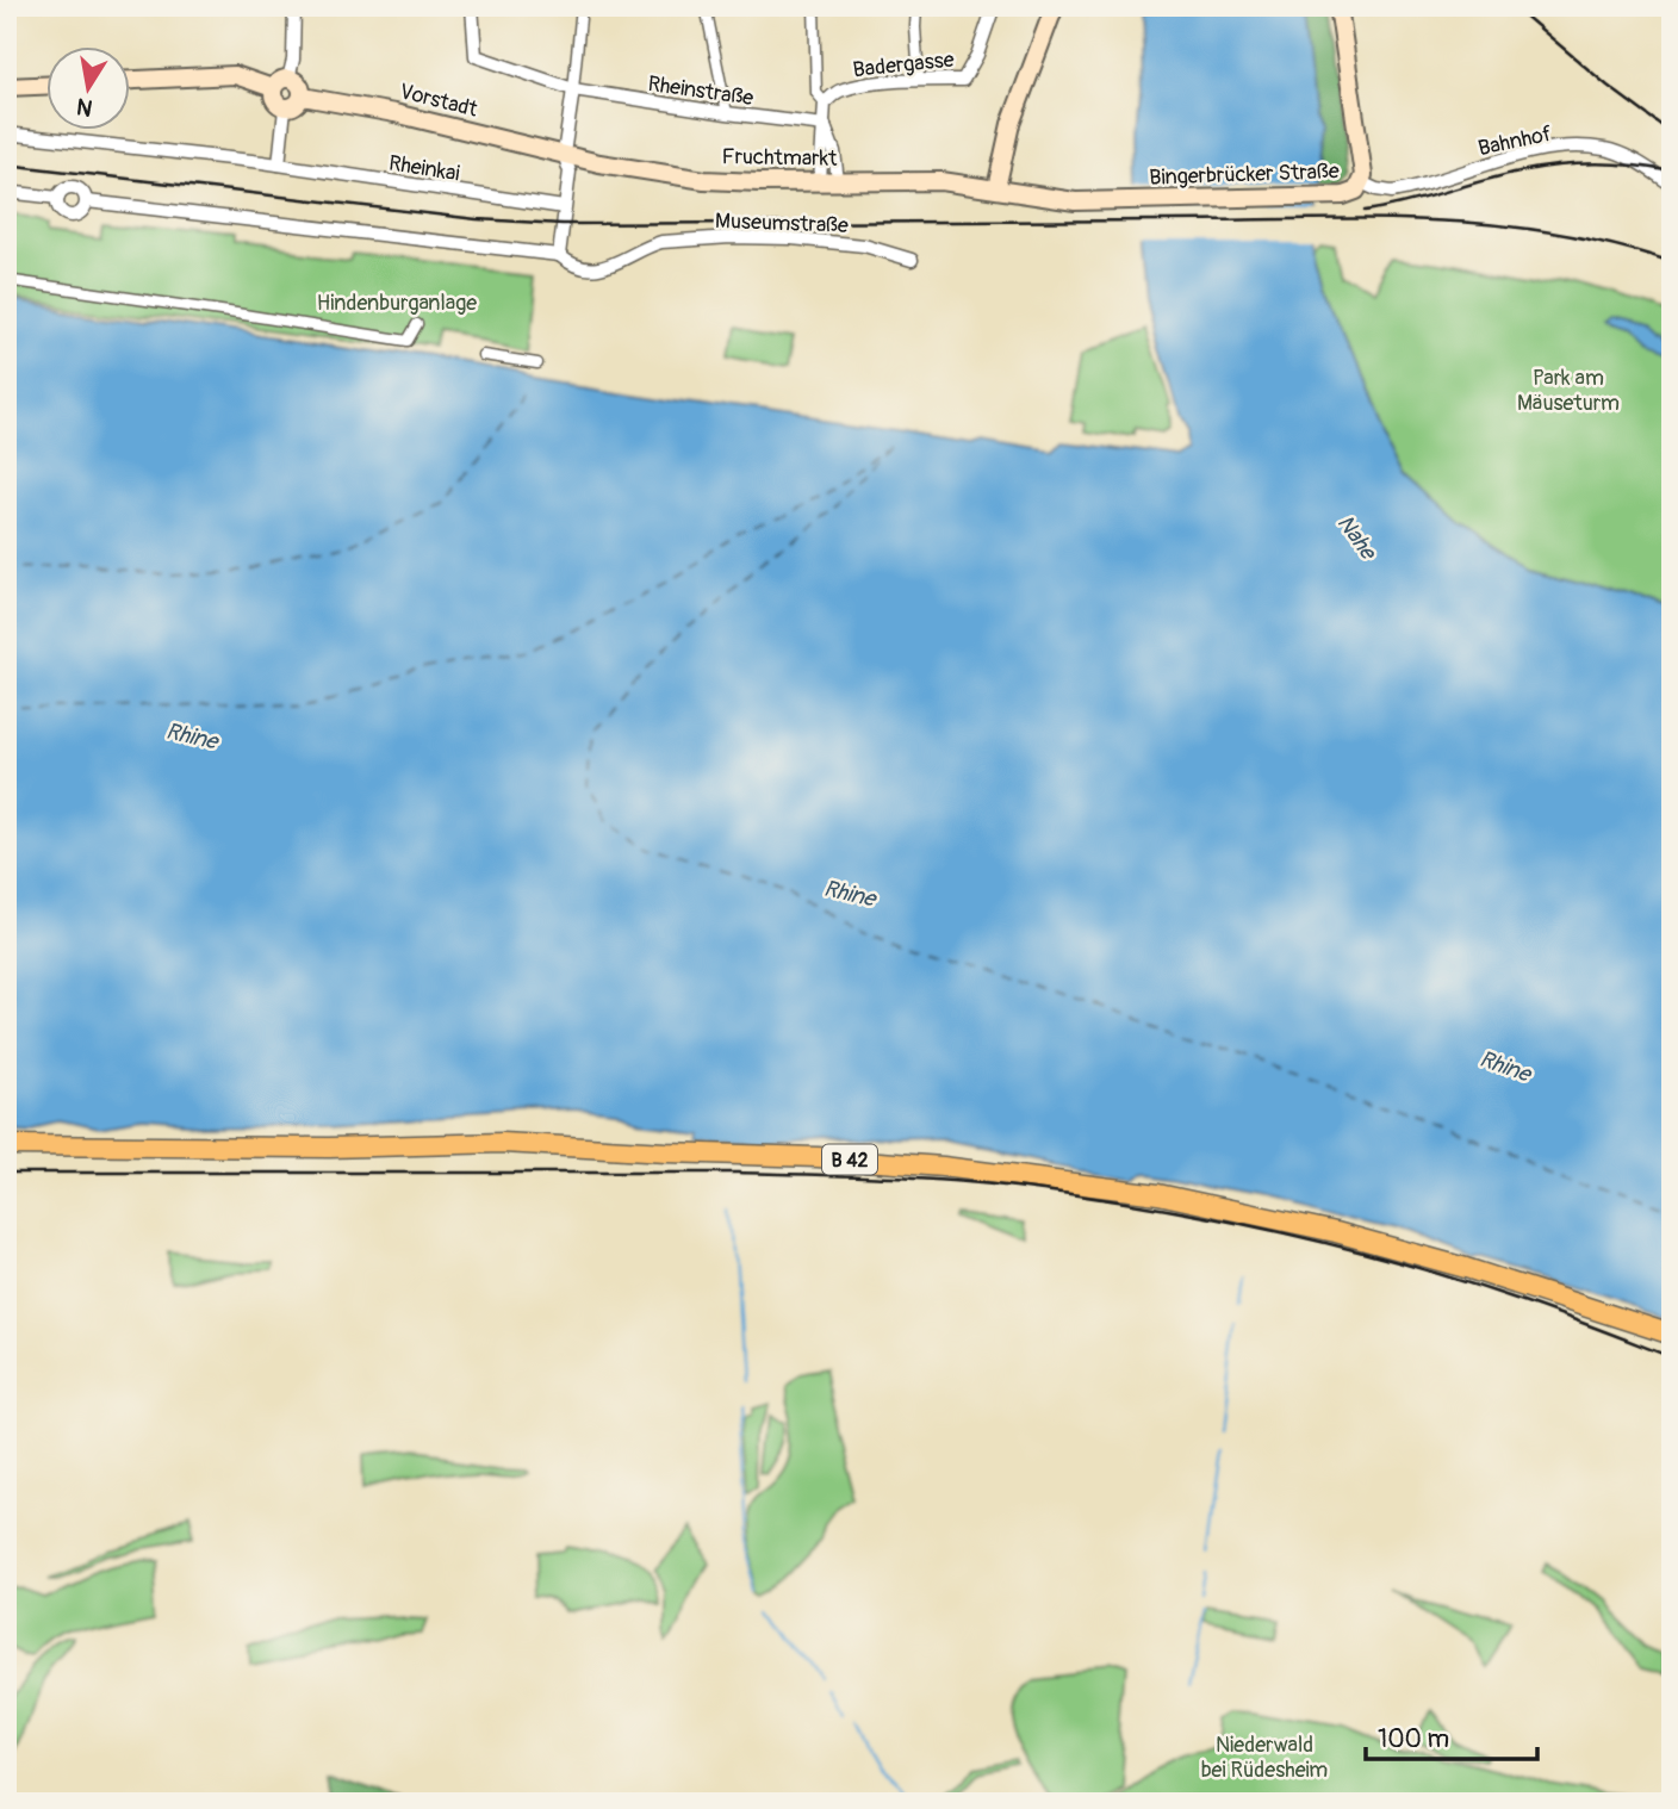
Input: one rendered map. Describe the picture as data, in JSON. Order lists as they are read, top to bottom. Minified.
{"streets":{"main road":["Vorstadt","Fruchtmarkt","Bingerbrücker Straße","B 42"],"street":["Badergasse","Rheinstraße","Bahnhof","Rheinkai","Museumstraße"]},"crossings":[["Vorstadt","Fruchtmarkt"],["Bahnhof","Bingerbrücker Straße"],["Fruchtmarkt","Bingerbrücker Straße"]],"water":["Nahe","Rhine"],"parks":["Hindenburganlage","Park am Mäuseturm","Niederwald bei Rüdesheim"],"scale_bar":"100 m","north":"bottom"}
